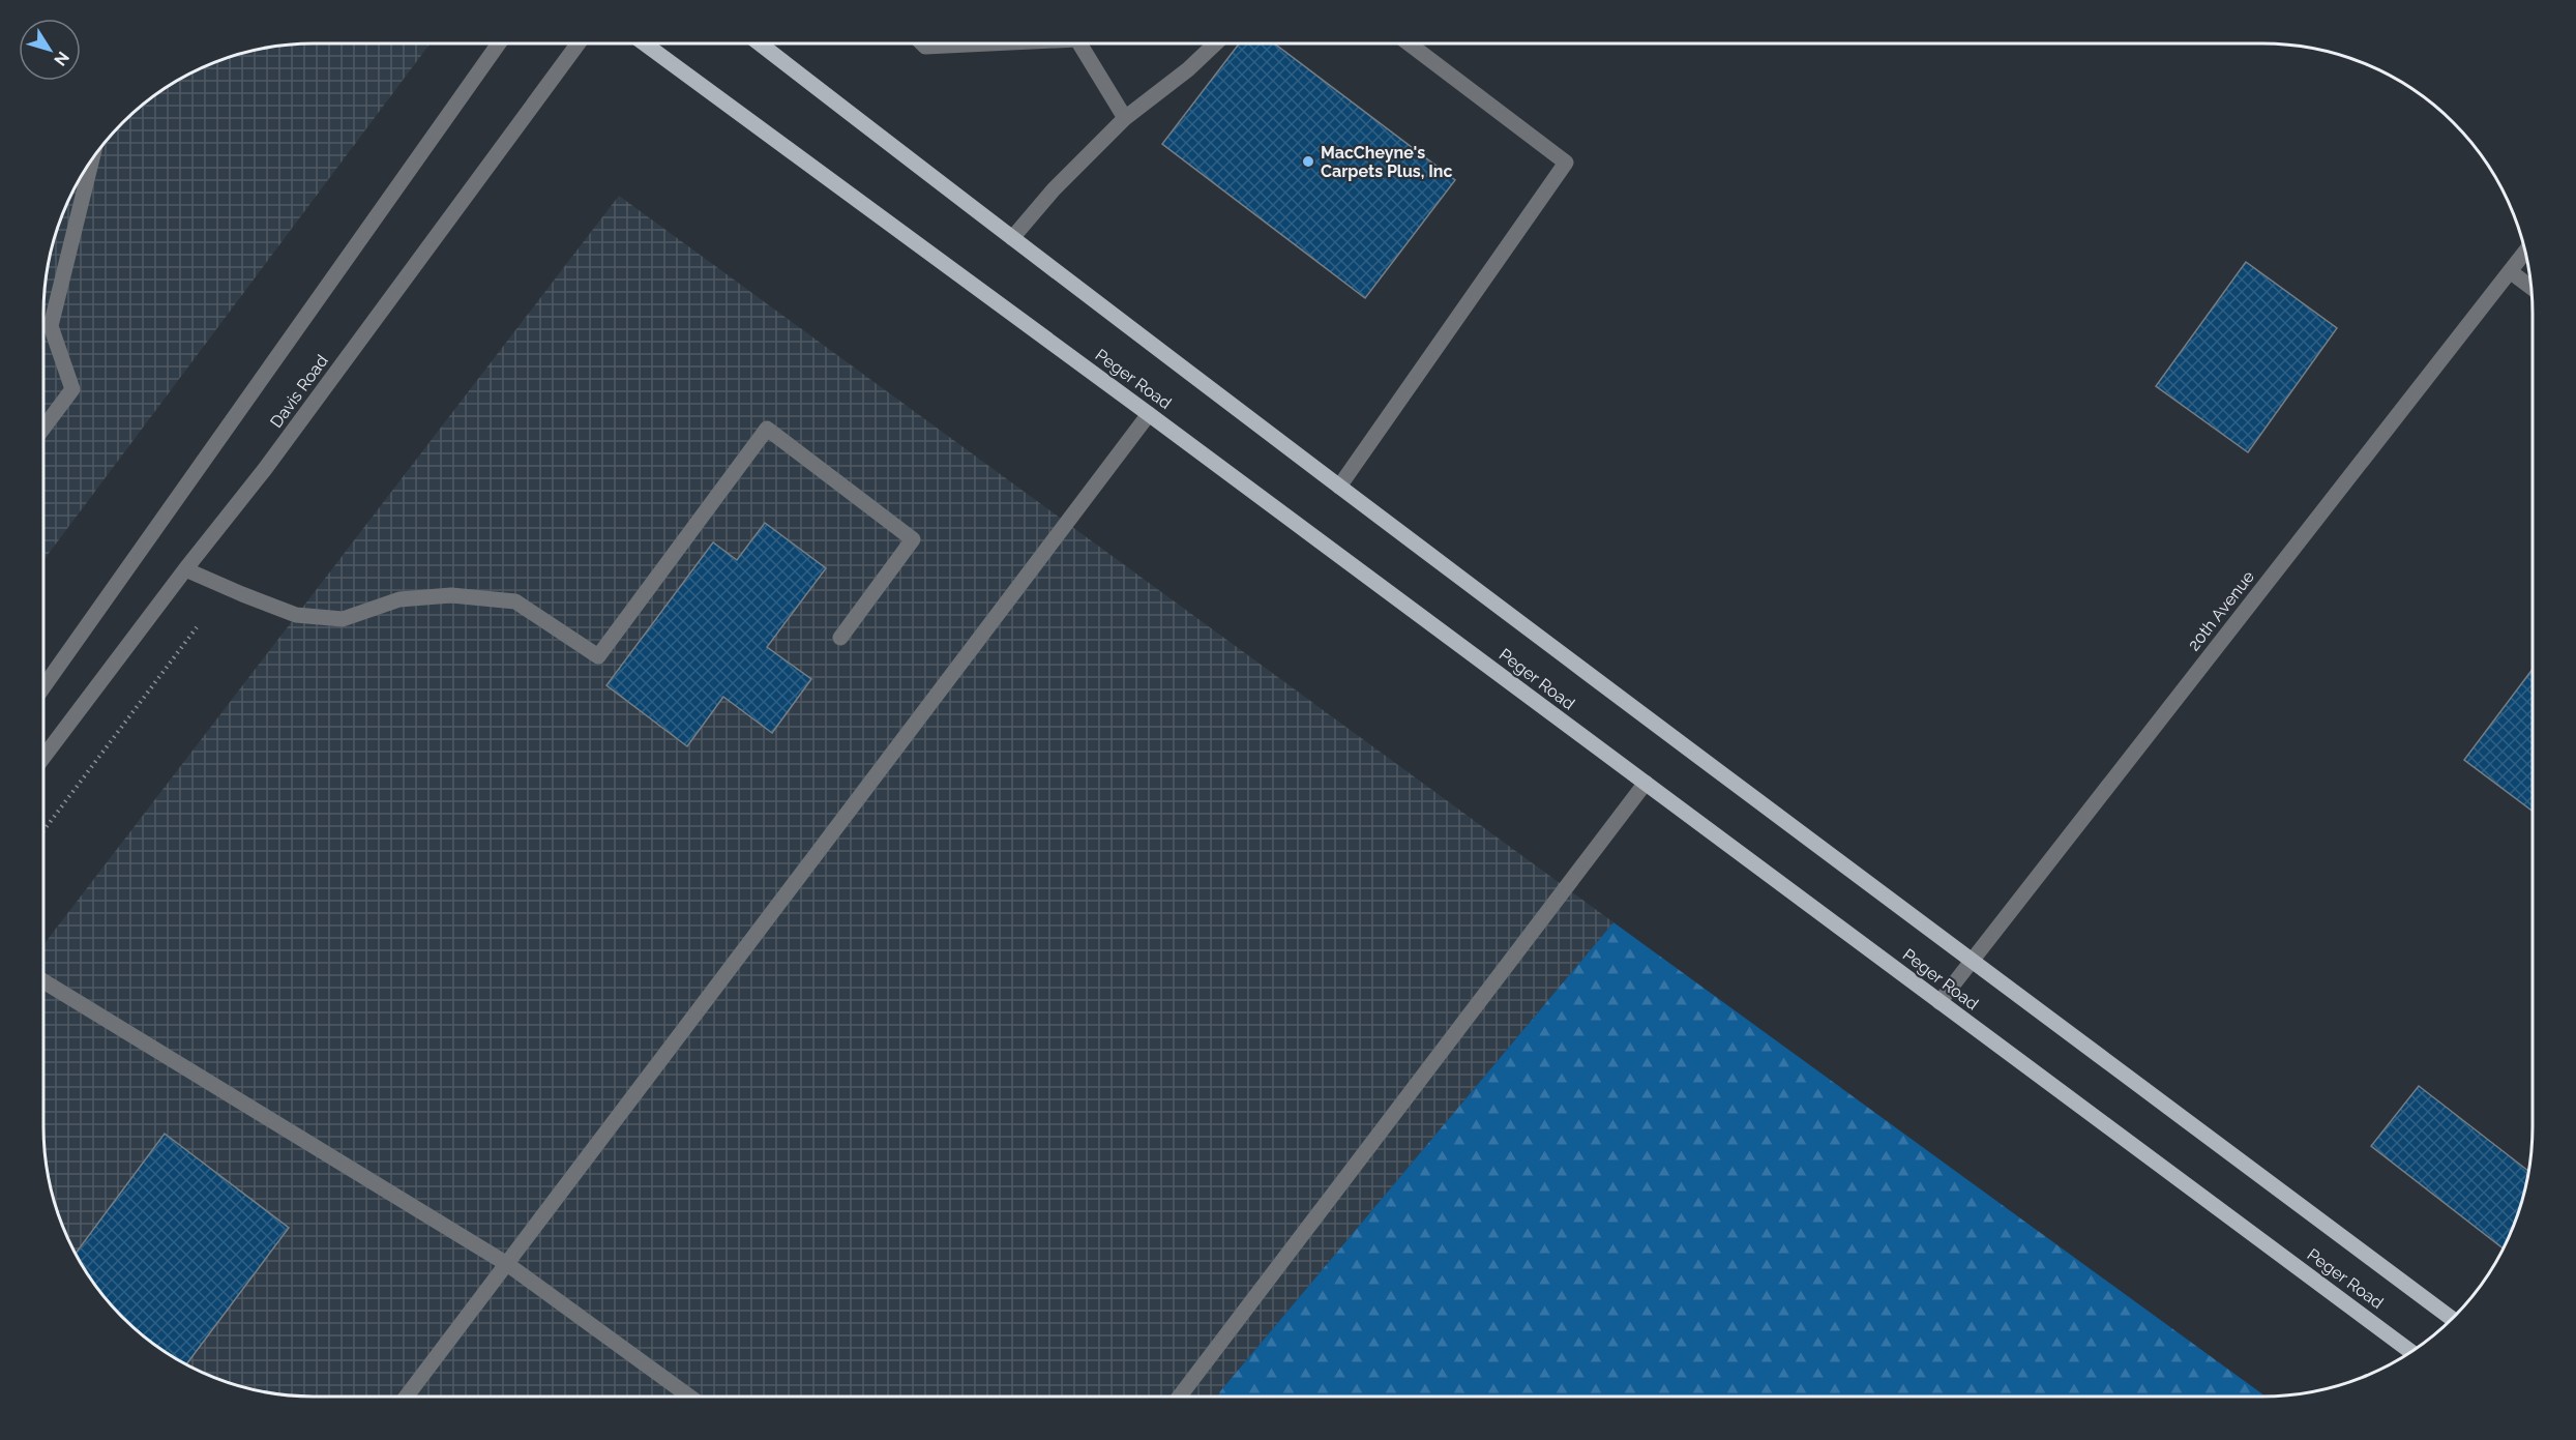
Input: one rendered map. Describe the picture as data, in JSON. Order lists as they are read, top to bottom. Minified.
{"streets":{"main road":["Peger Road"],"street":["Davis Road","20th Avenue"]},"crossings":[["Peger Road","20th Avenue"]],"places":["MacCheyne's Carpets Plus, Inc"],"north":"bottom right"}
